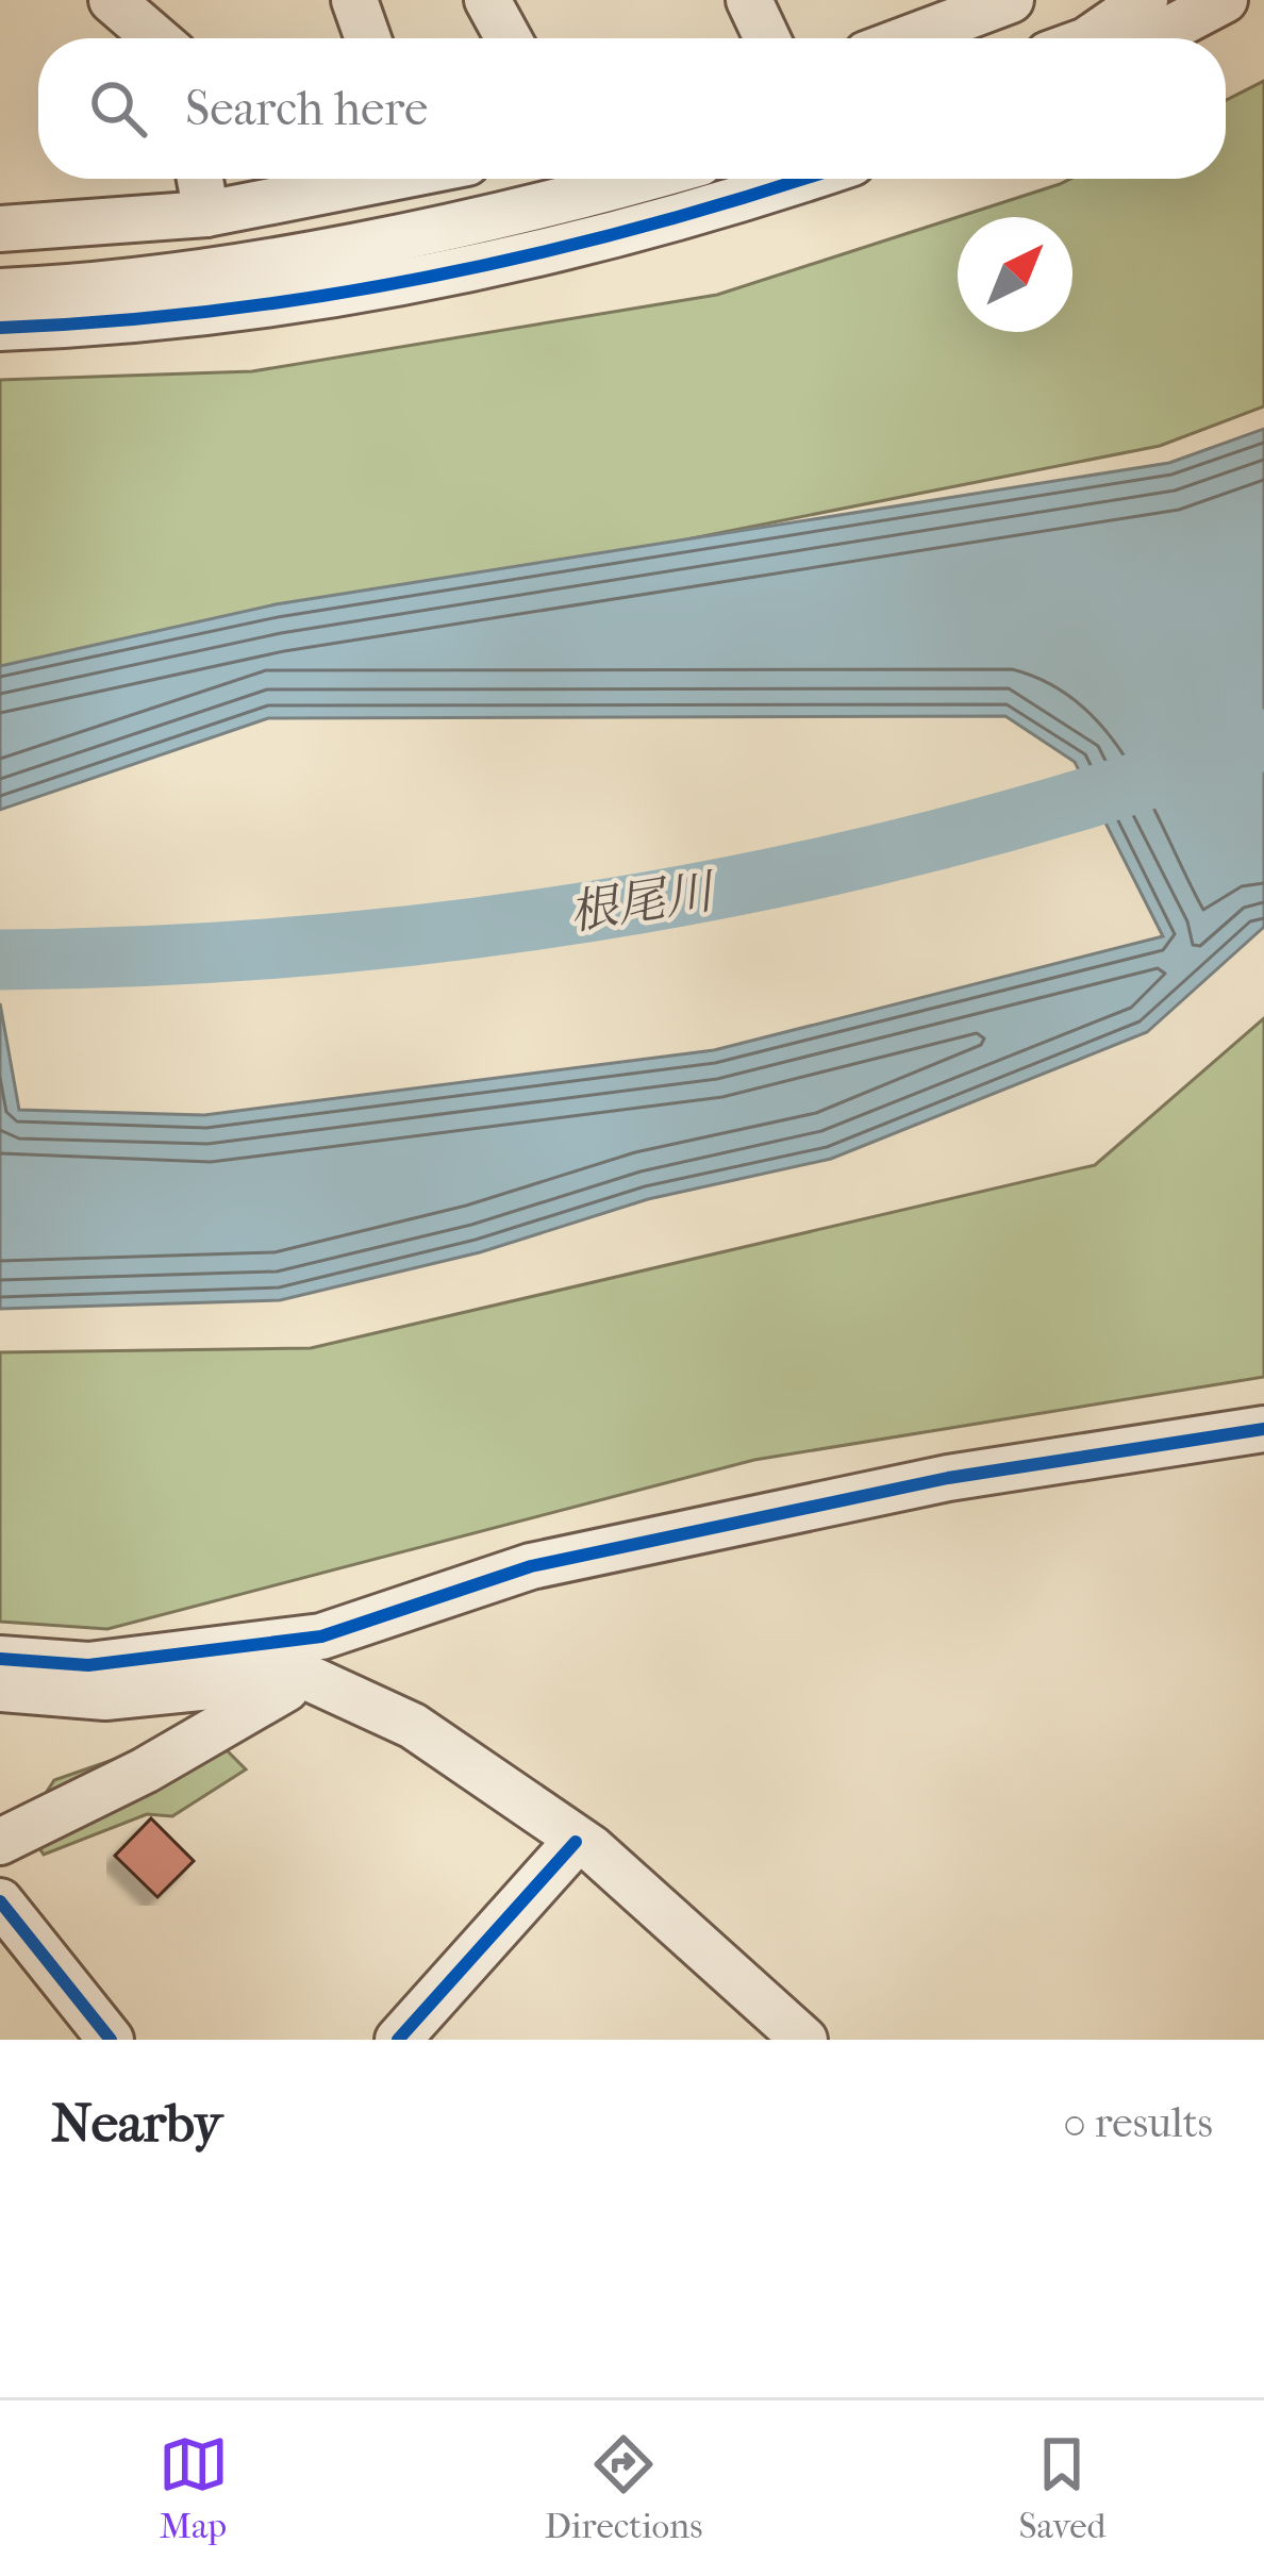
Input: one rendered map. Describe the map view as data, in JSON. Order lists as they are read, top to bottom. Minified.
{"water":["根尾川"],"north":"top right","page":{"search":"Search here","heading":["Nearby","0 results"],"nav":["Map","Directions","Saved"]}}
